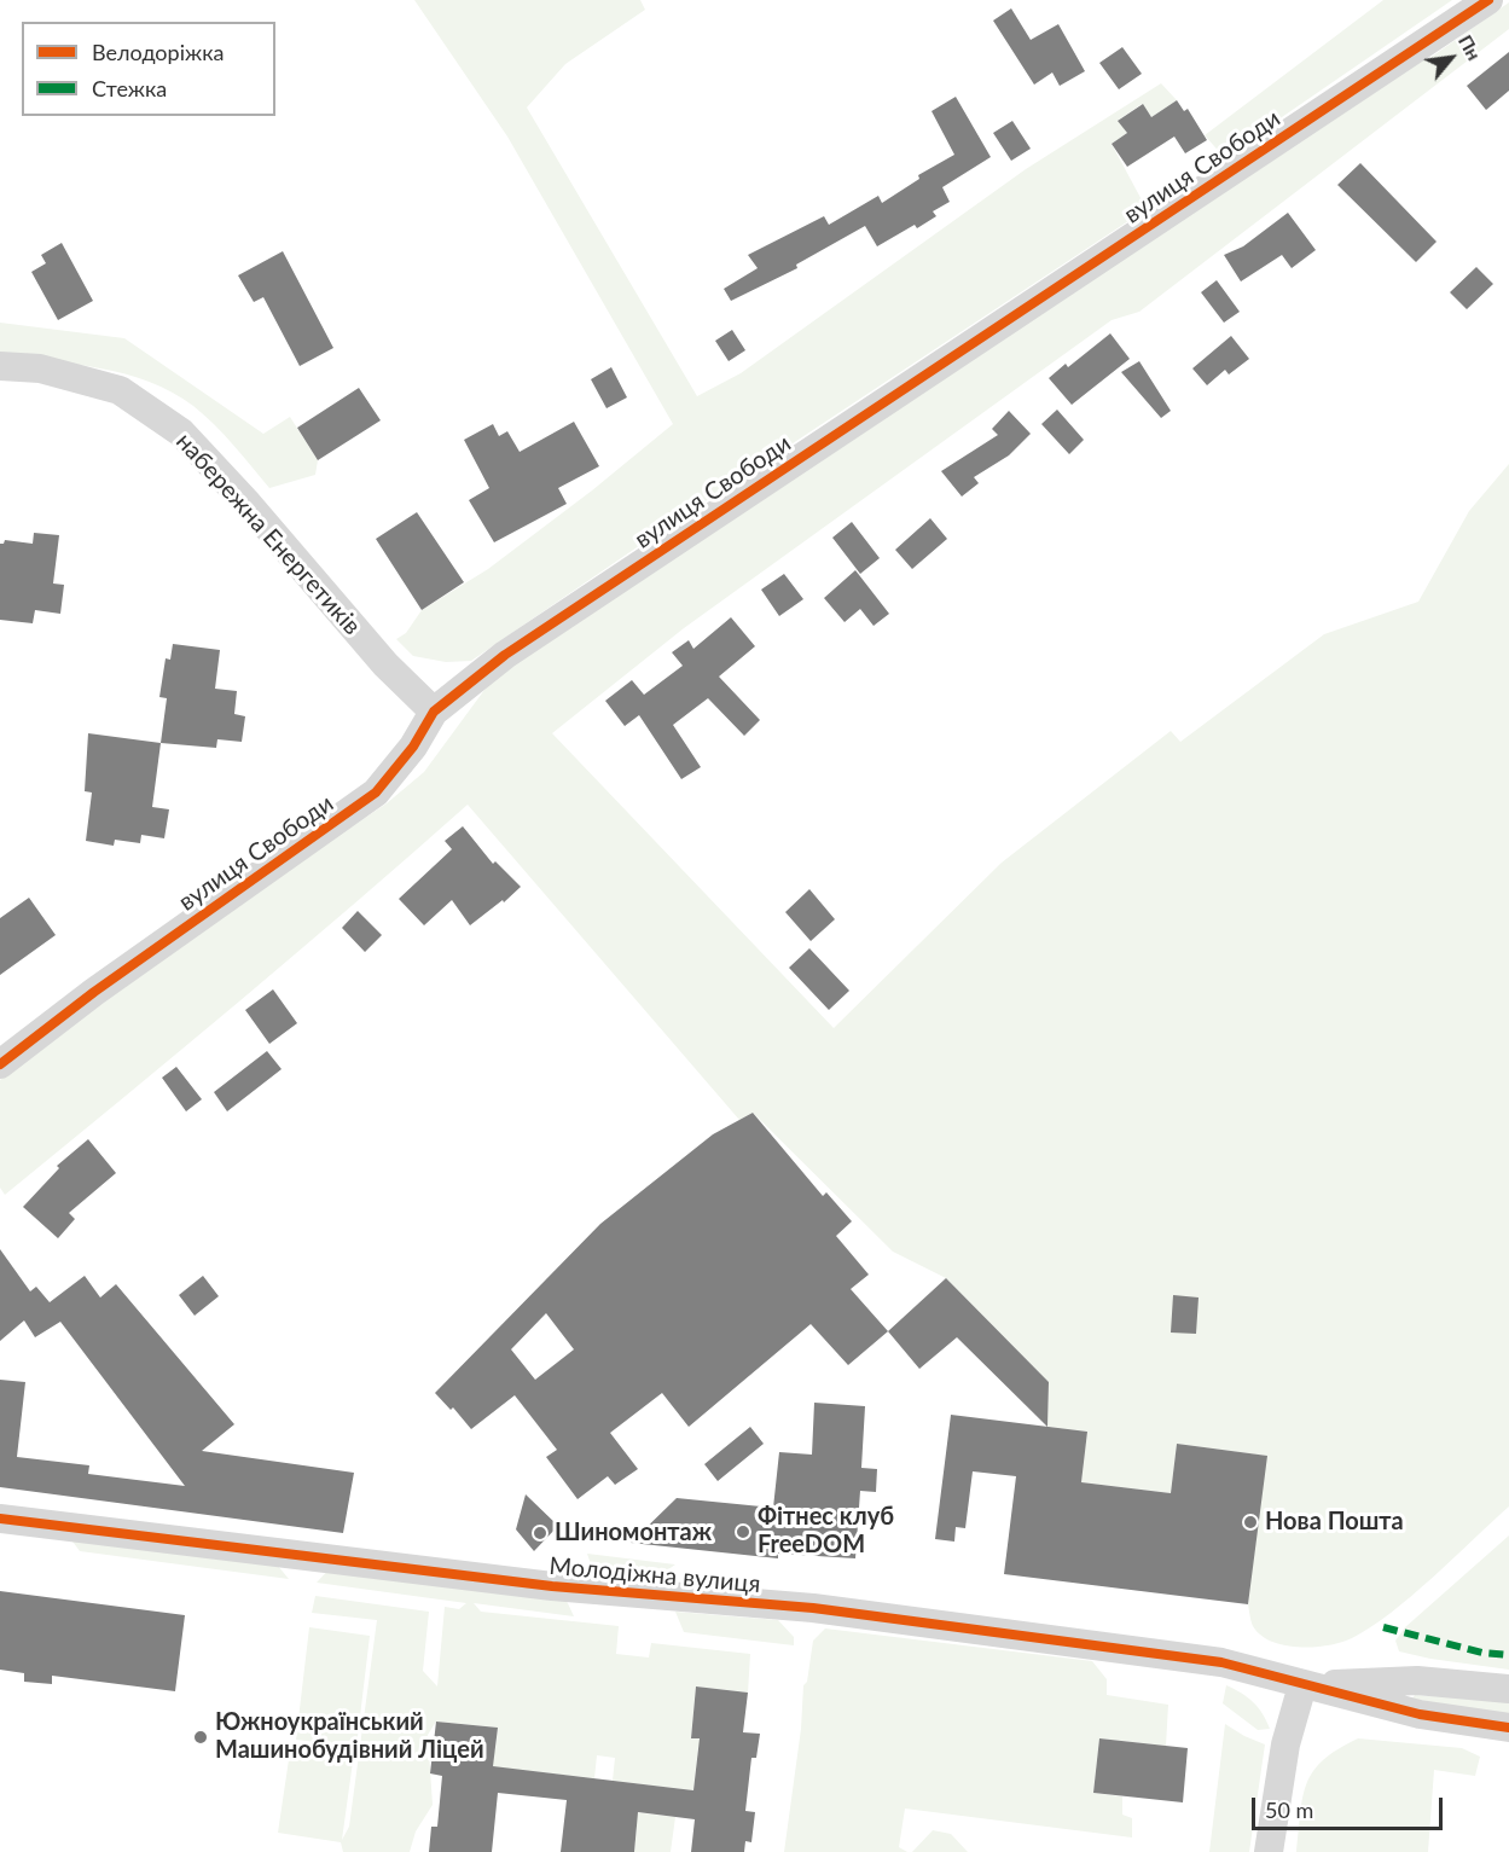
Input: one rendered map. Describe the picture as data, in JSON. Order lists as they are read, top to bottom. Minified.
{"streets":{"street":["вулиця Свободи","набережна Енергетиків","Молодіжна вулиця"]},"crossings":[["вулиця Свободи","набережна Енергетиків"]],"places":["Нова Пошта","Фітнес клуб FreeDOM","Шиномонтаж","Южноукраїнський Машинобудівний Ліцей"],"legend":["Велодоріжка","Стежка"],"scale_bar":"50 m","north":"top right"}
